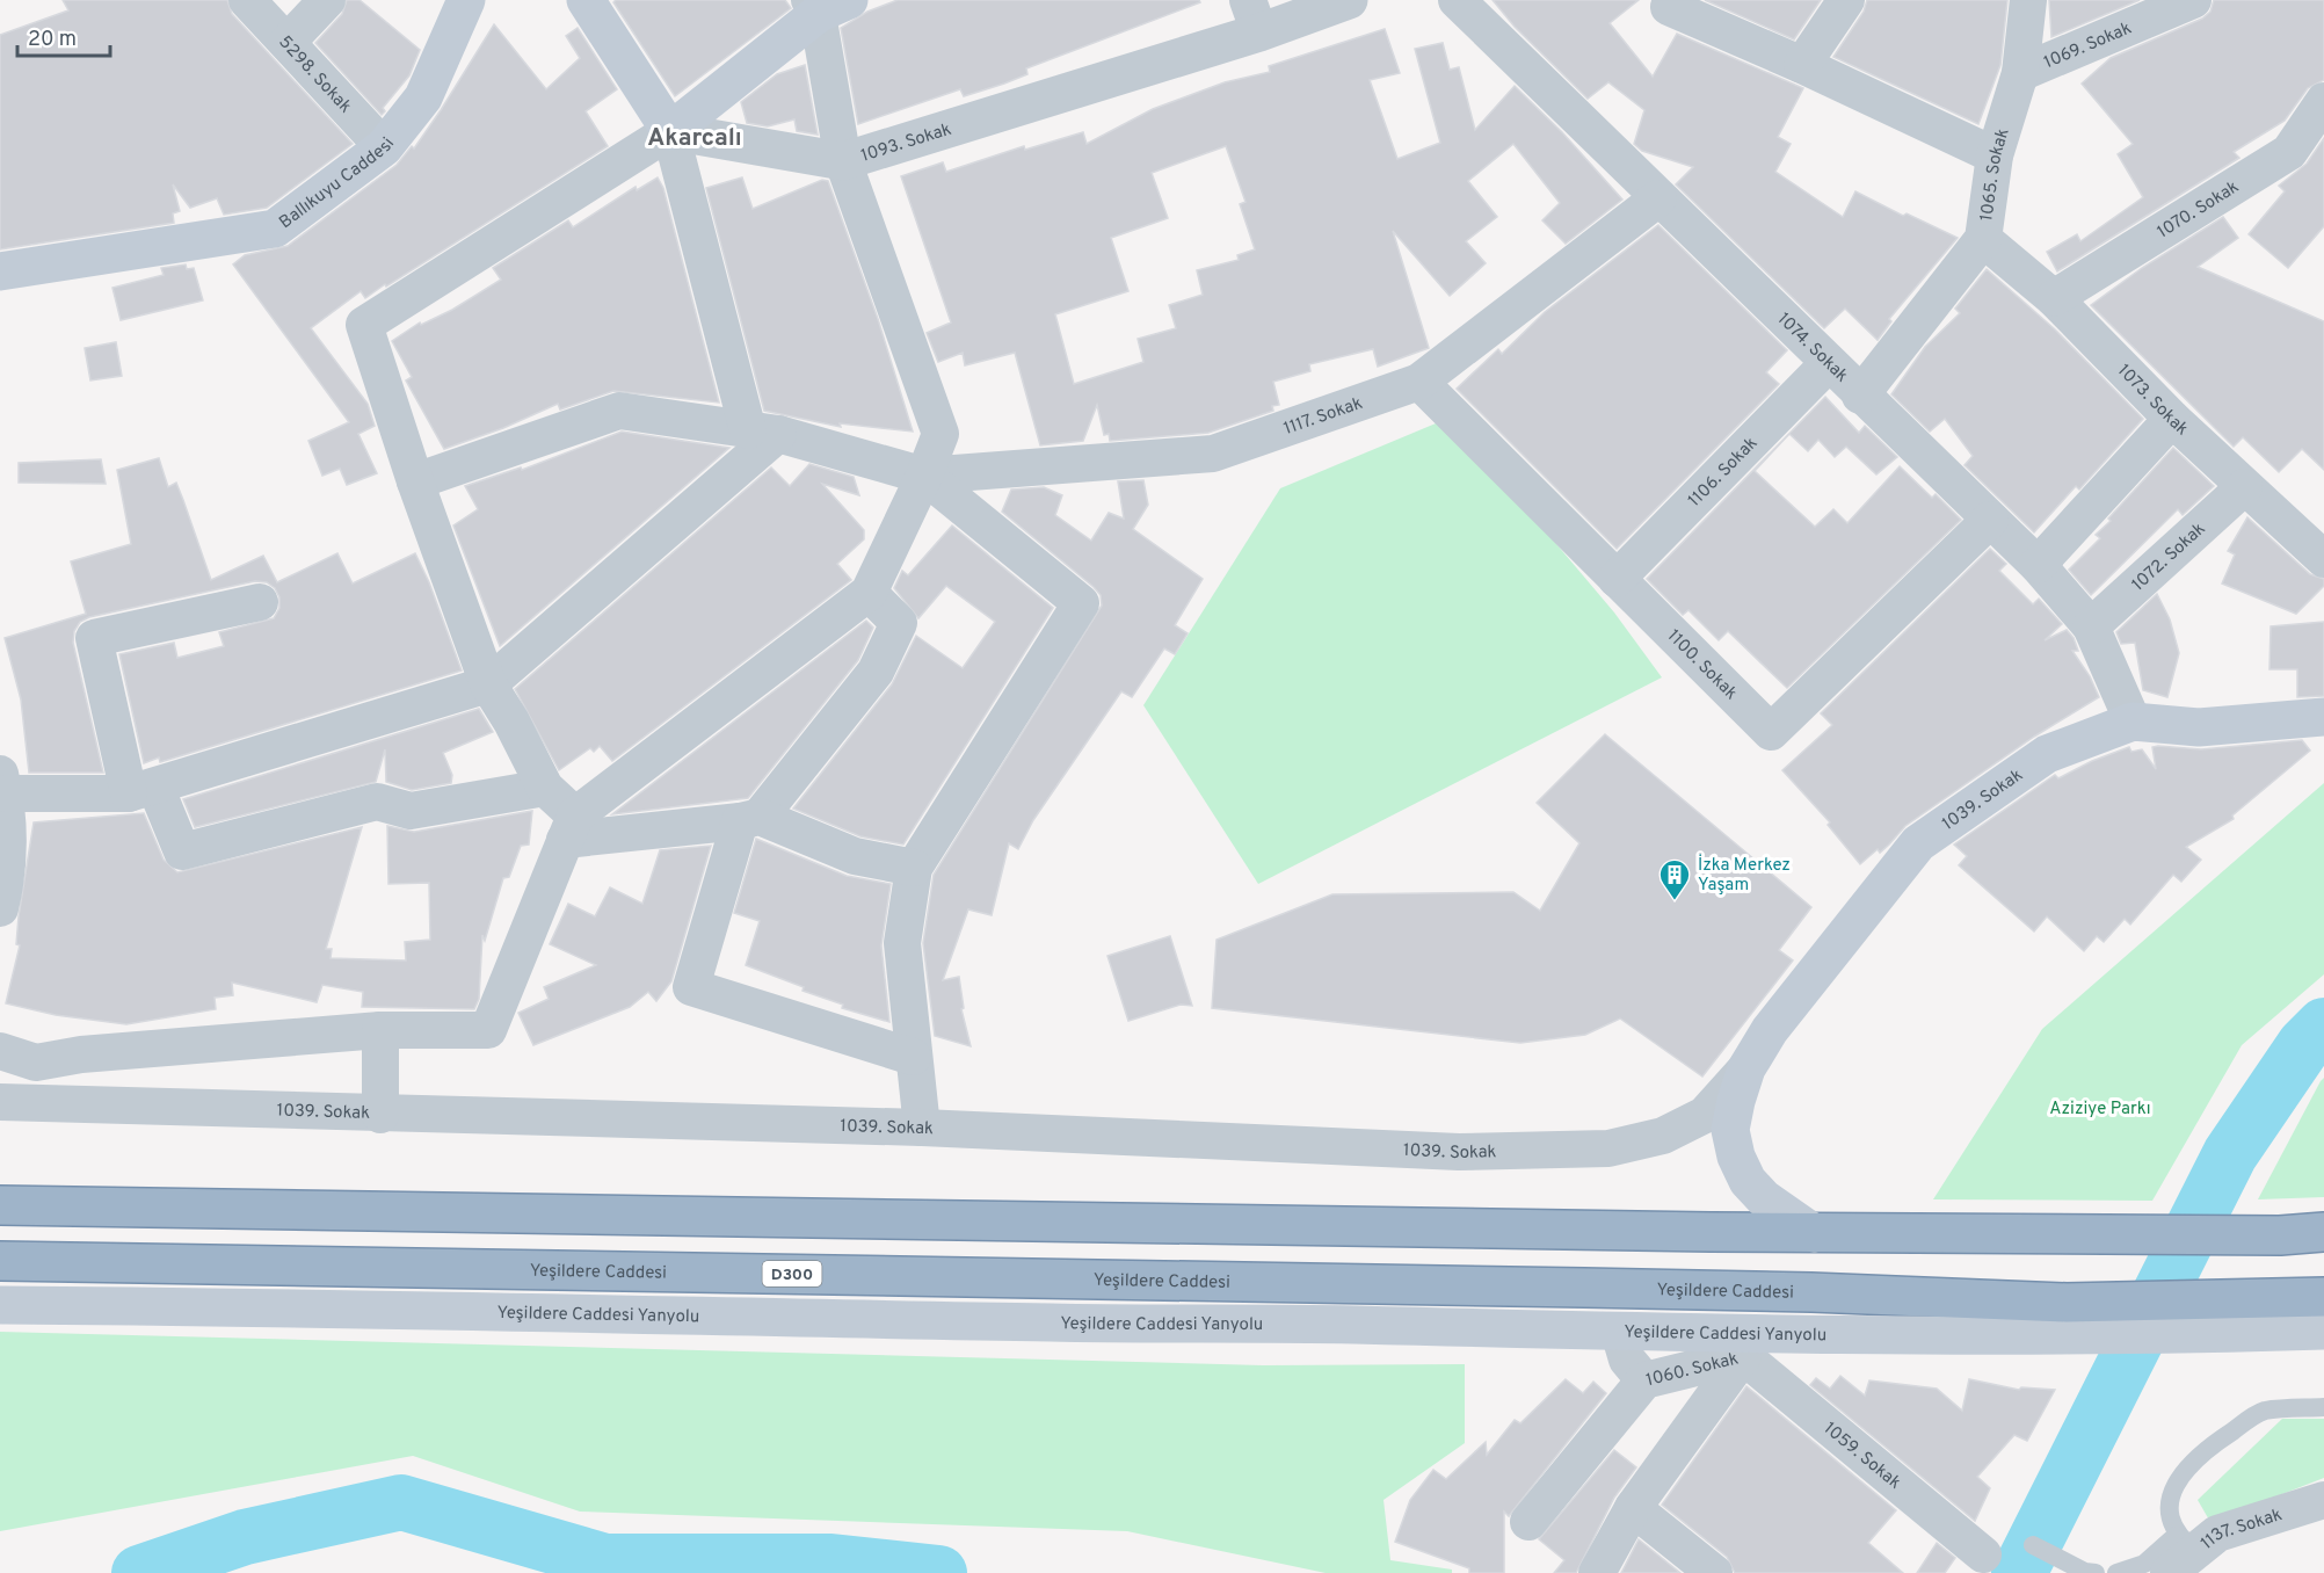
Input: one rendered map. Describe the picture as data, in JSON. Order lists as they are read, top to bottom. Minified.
{"streets":{"highway":["Yeşildere Caddesi","D300"],"main road":["Ballıkuyu Caddesi","1039. Sokak","Yeşildere Caddesi Yanyolu"],"street":["1069. Sokak","5298. Sokak","1093. Sokak","1065. Sokak","1070. Sokak","1074. Sokak","1073. Sokak","1117. Sokak","1106. Sokak","1072. Sokak","1100. Sokak","1060. Sokak","1059. Sokak","1137. Sokak"]},"crossings":[["1069. Sokak","1065. Sokak"],["5298. Sokak","Ballıkuyu Caddesi"],["1065. Sokak","1074. Sokak"],["1065. Sokak","1073. Sokak"],["1070. Sokak","1073. Sokak"],["1074. Sokak","1117. Sokak"],["1074. Sokak","1106. Sokak"],["1074. Sokak","1072. Sokak"],["1074. Sokak","1100. Sokak"],["1074. Sokak","1039. Sokak"],["1073. Sokak","1072. Sokak"],["1117. Sokak","1100. Sokak"],["1106. Sokak","1100. Sokak"],["Yeşildere Caddesi","Yeşildere Caddesi Yanyolu"],["1060. Sokak","1059. Sokak"]],"districts":["Akarcalı"],"parks":["Aziziye Parkı"],"places":{"building":["İzka Merkez Yaşam"]},"scale_bar":"20 m"}
